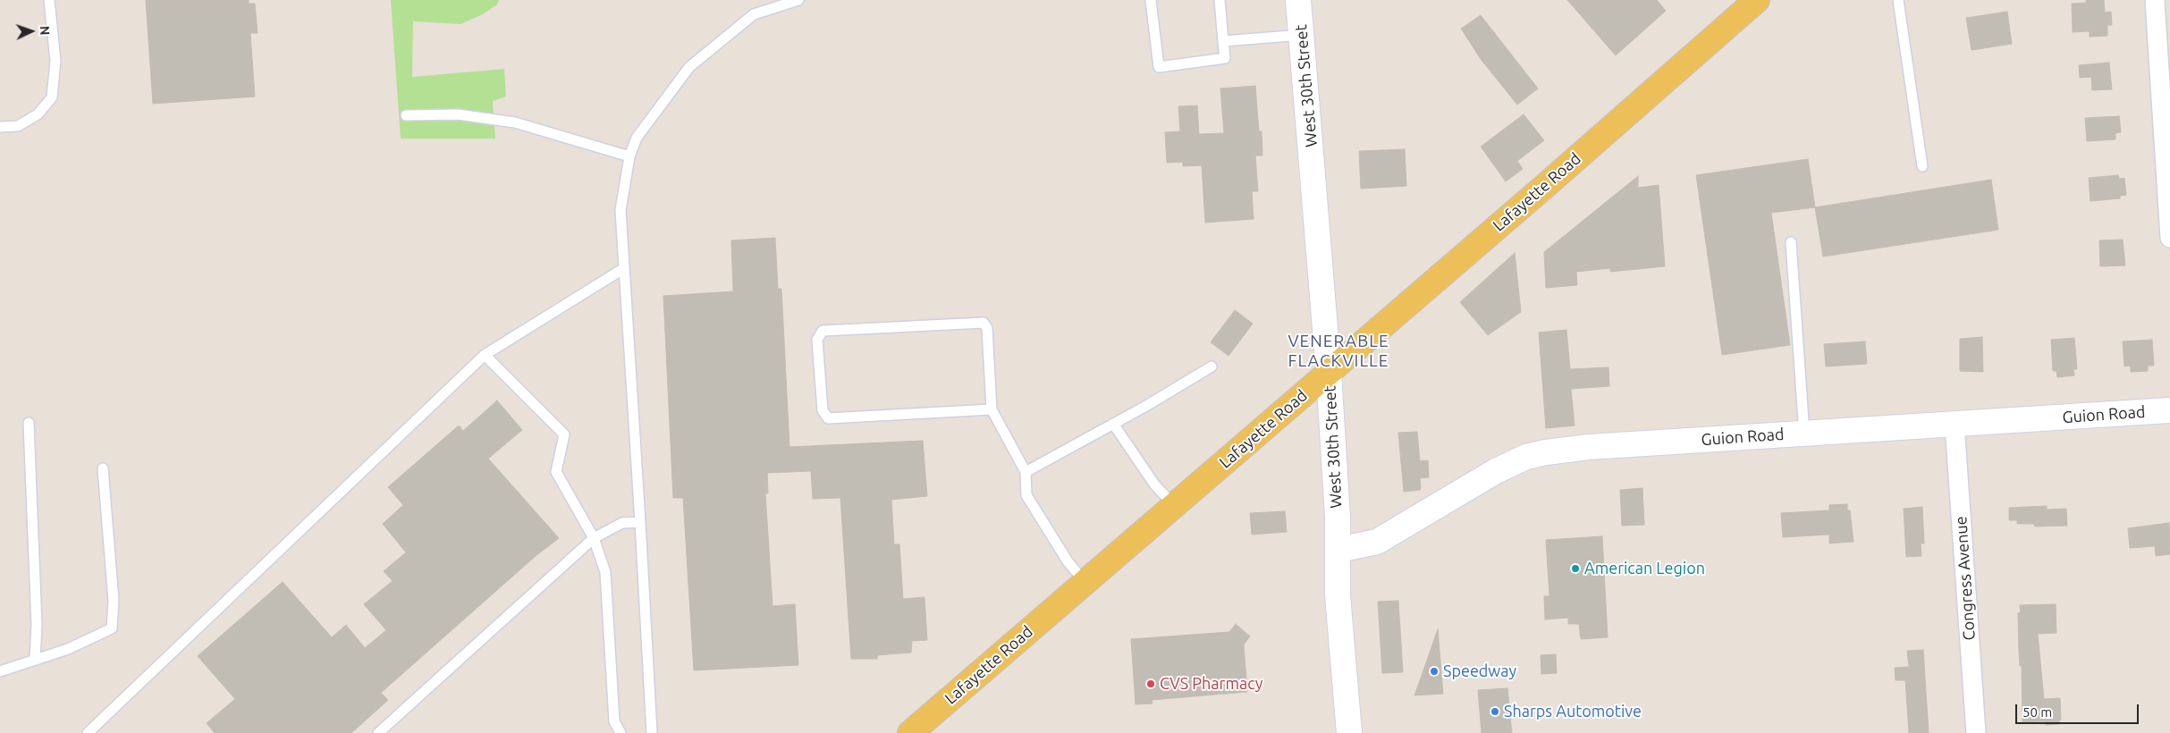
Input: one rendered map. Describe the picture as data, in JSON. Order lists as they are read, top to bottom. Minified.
{"streets":{"main road":["Lafayette Road"],"street":["West 30th Street","Guion Road","Congress Avenue"]},"crossings":[["West 30th Street","Lafayette Road"],["West 30th Street","Guion Road"],["Guion Road","Congress Avenue"]],"districts":["VENERABLE FLACKVILLE"],"places":["American Legion","Speedway","CVS Pharmacy","Sharps Automotive"],"scale_bar":"50 m","north":"right"}
